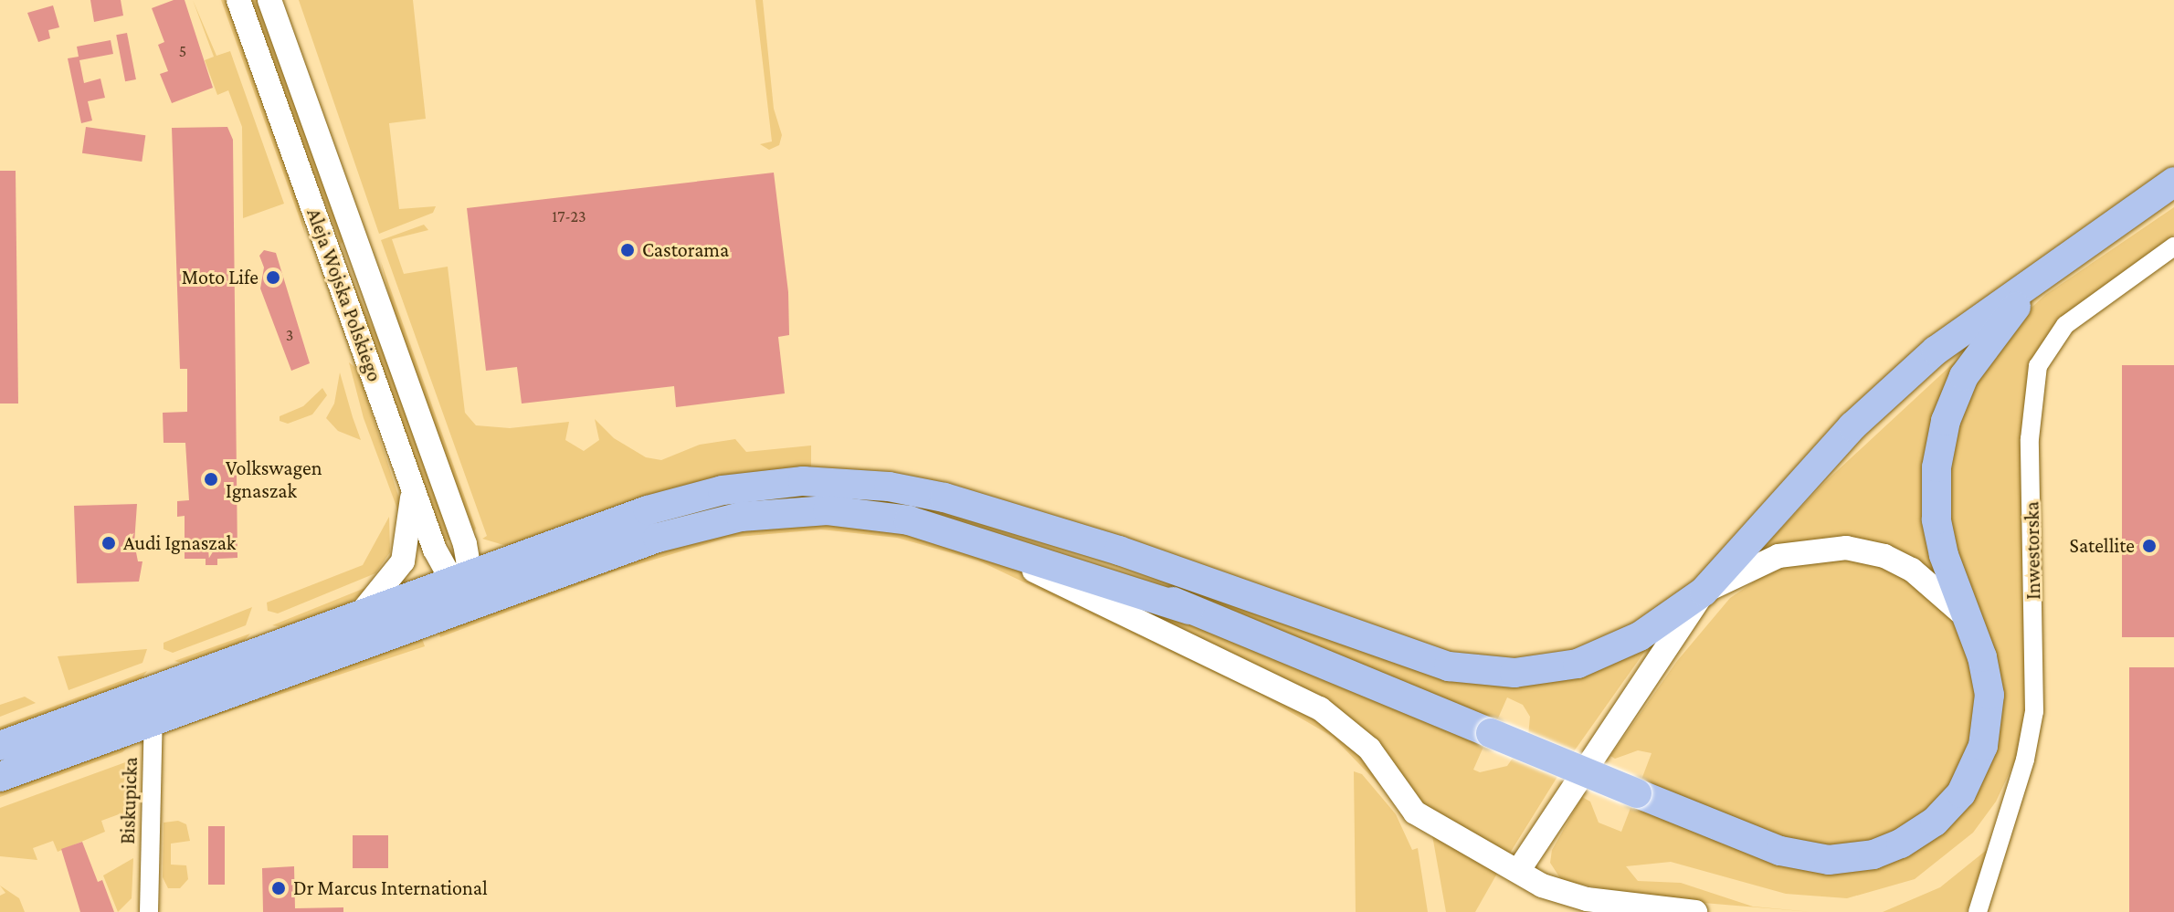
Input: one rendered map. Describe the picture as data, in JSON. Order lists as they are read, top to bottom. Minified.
{"streets":{"street":["Aleja Wojska Polskiego","Inwestorska","Biskupicka"]},"places":["Castorama","Moto Life","Volkswagen Ignaszak","Audi Ignaszak","Satellite","Dr Marcus International"],"house_numbers":["5","17-23","3"]}
